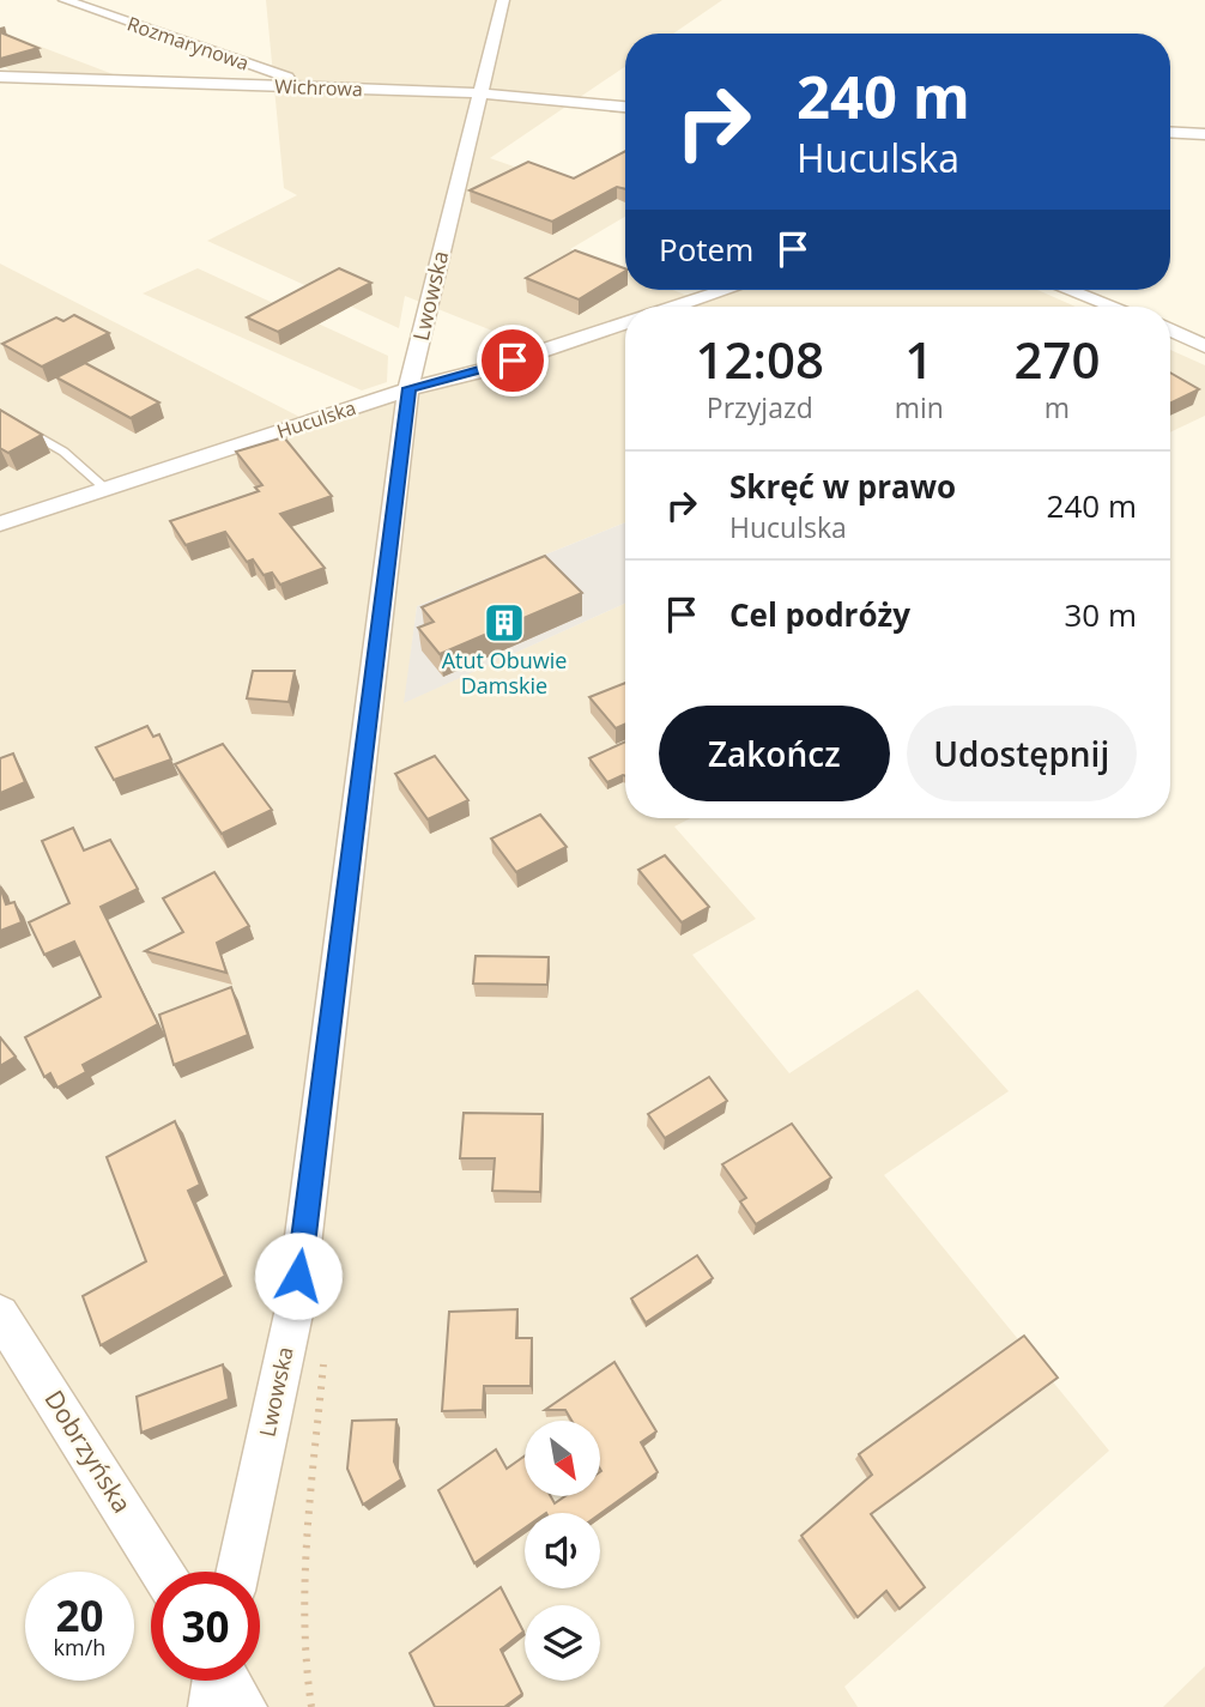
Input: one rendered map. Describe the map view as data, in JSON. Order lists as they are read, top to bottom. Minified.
{"streets":{"street":["Rozmarynowa","Wichrowa","Lwowska","Huculska","Dobrzyńska"]},"crossings":[["Rozmarynowa","Wichrowa"],["Wichrowa","Lwowska"],["Lwowska","Huculska"]],"places":{"building":["Atut Obuwie Damskie"]},"north":"bottom right","page":{"turn":["240 m","Huculska"],"then":"Potem","eta":["12:08","Przyjazd","1","min","270","m"],"list":[{"name":"Skręć w prawo","note":"Huculska","value":"240 m"},{"name":"Cel podróży","value":"30 m"}],"buttons":["Zakończ","Udostępnij"],"speed":"20 km/h","limit":"30"}}
